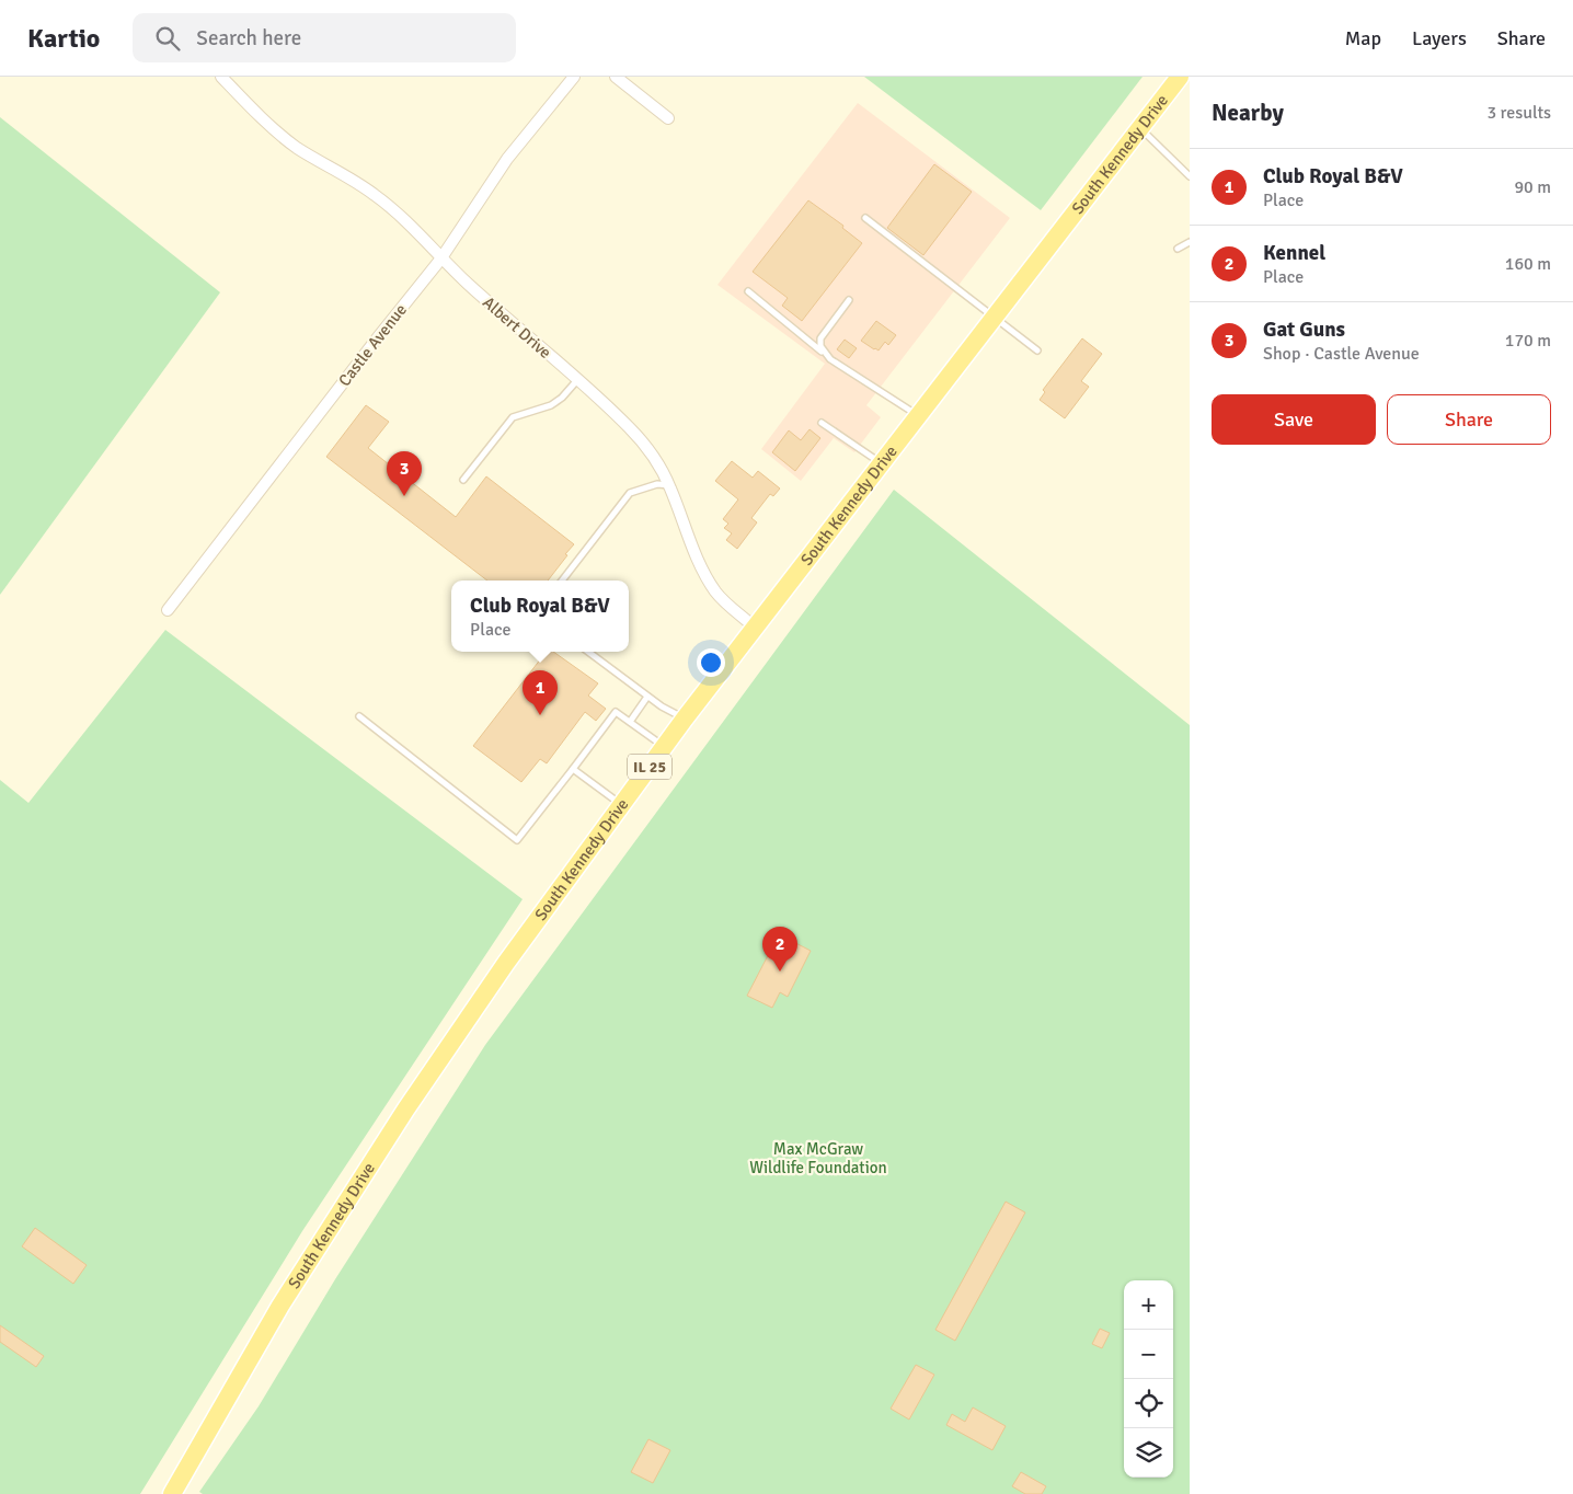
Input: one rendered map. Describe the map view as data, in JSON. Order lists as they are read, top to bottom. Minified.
{"streets":{"main road":["South Kennedy Drive","IL 25"],"street":["Albert Drive","Castle Avenue"]},"crossings":[["South Kennedy Drive","Albert Drive"],["Albert Drive","Castle Avenue"]],"parks":["Max McGraw Wildlife Foundation"],"page":{"header":"Kartio","search":"Search here","nav":["Map","Layers","Share"],"heading":["Nearby","3 results"],"list":[{"mark":"1","name":"Club Royal B&V","note":"Place","value":"90 m"},{"mark":"2","name":"Kennel","note":"Place","value":"160 m"},{"mark":"3","name":"Gat Guns","note":"Shop · Castle Avenue","value":"170 m"}],"buttons":["Save","Share"],"pins":["3","1","2"],"popup":["Club Royal B&V","Place"],"map_buttons":["+","−"]}}
